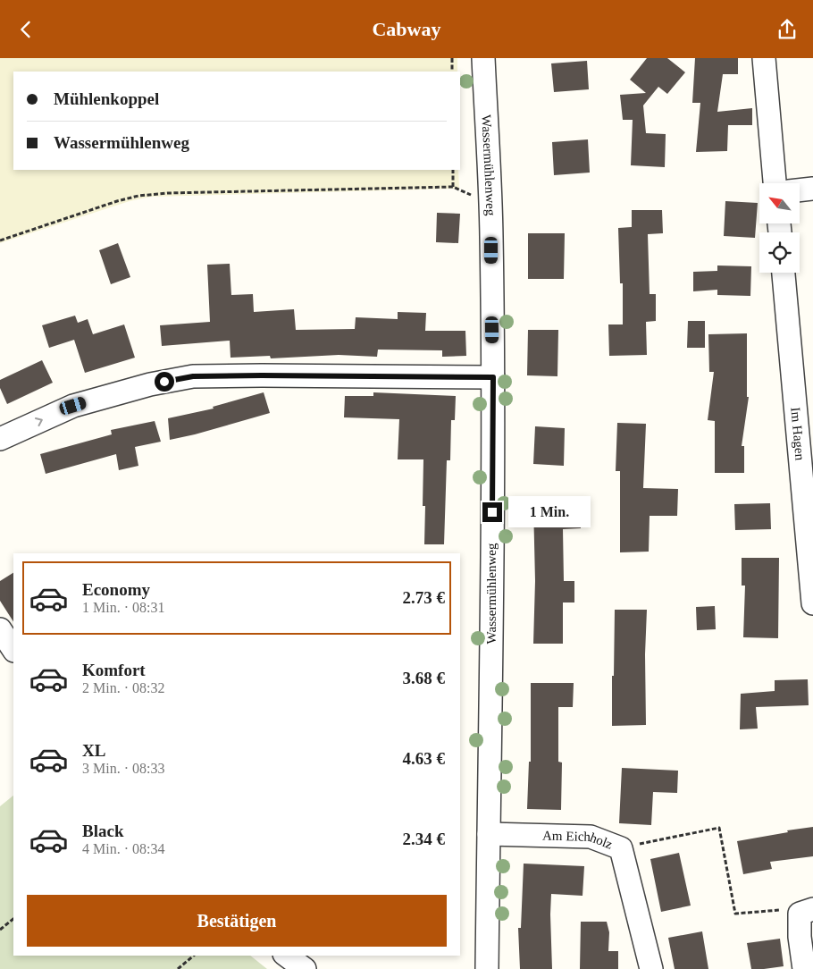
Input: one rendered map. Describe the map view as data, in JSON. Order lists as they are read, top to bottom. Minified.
{"streets":{"street":["Wassermühlenweg","Im Hagen","Am Eichholz"]},"crossings":[["Wassermühlenweg","Am Eichholz"]],"north":"top left","page":{"header":"Cabway","banner":["Mühlenkoppel","Wassermühlenweg"],"bubble":"1 Min.","list":[{"name":"Economy","note":"1 Min. · 08:31","value":"2.73 €"},{"name":"Komfort","note":"2 Min. · 08:32","value":"3.68 €"},{"name":"XL","note":"3 Min. · 08:33","value":"4.63 €"},{"name":"Black","note":"4 Min. · 08:34","value":"2.34 €"}],"buttons":"Bestätigen"}}
